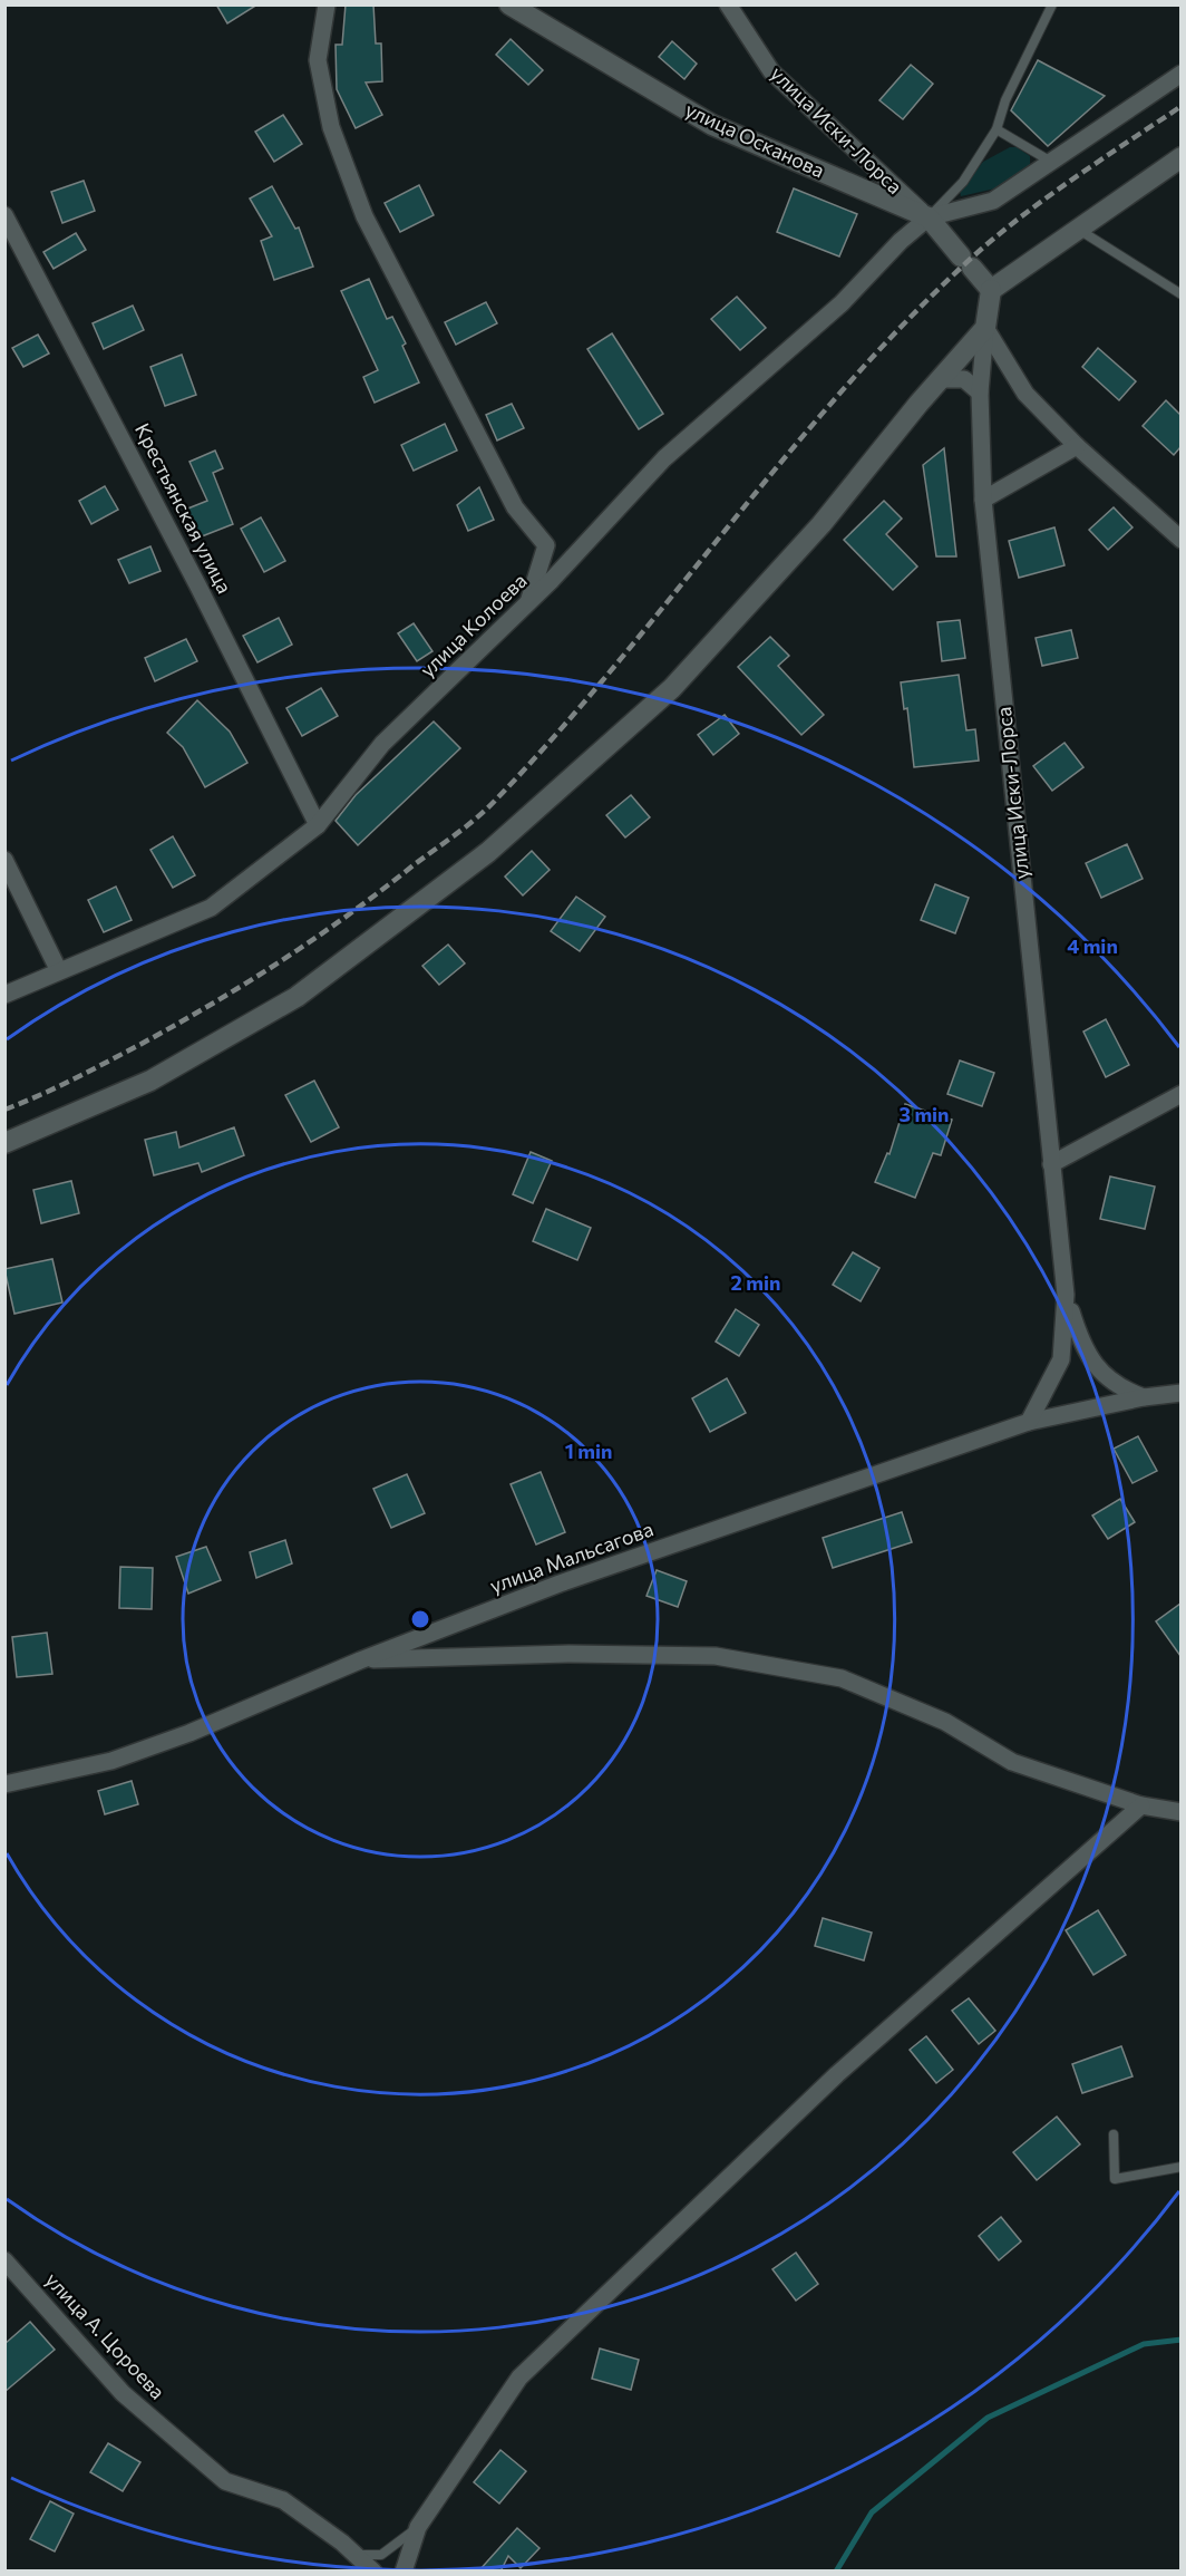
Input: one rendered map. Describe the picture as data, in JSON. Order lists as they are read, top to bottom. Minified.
{"streets":{"street":["улица Иски-Лорса","улица Осканова","Крестьянская улица","улица Колоева","улица Мальсагова","улица А. Цороева"]},"crossings":[["улица Иски-Лорса","улица Осканова"],["улица Иски-Лорса","улица Колоева"],["улица Осканова","улица Колоева"],["Крестьянская улица","улица Колоева"]],"rings":["4 min","3 min","2 min","1 min"]}
